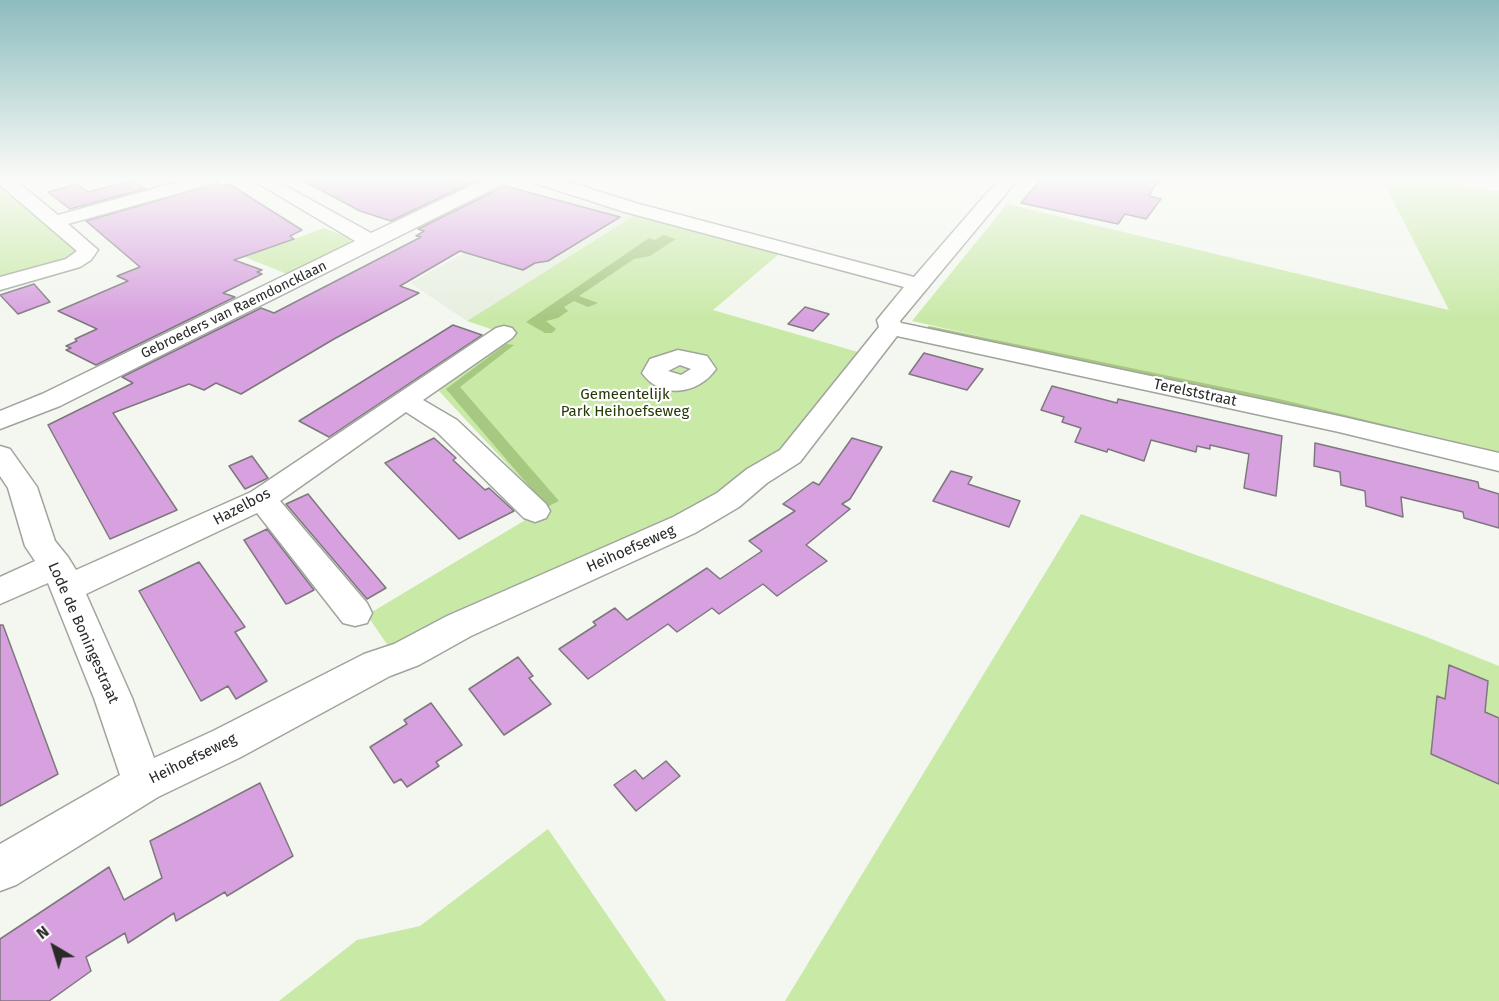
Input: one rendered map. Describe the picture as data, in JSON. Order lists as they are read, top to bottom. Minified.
{"streets":{"street":["Gebroeders van Raemdoncklaan","Terelststraat","Hazelbos","Heihoefseweg","Lode de Boningestraat"]},"crossings":[["Terelststraat","Heihoefseweg"],["Hazelbos","Lode de Boningestraat"],["Heihoefseweg","Lode de Boningestraat"]],"parks":["Gemeentelijk Park Heihoefseweg"],"north":"top left"}
